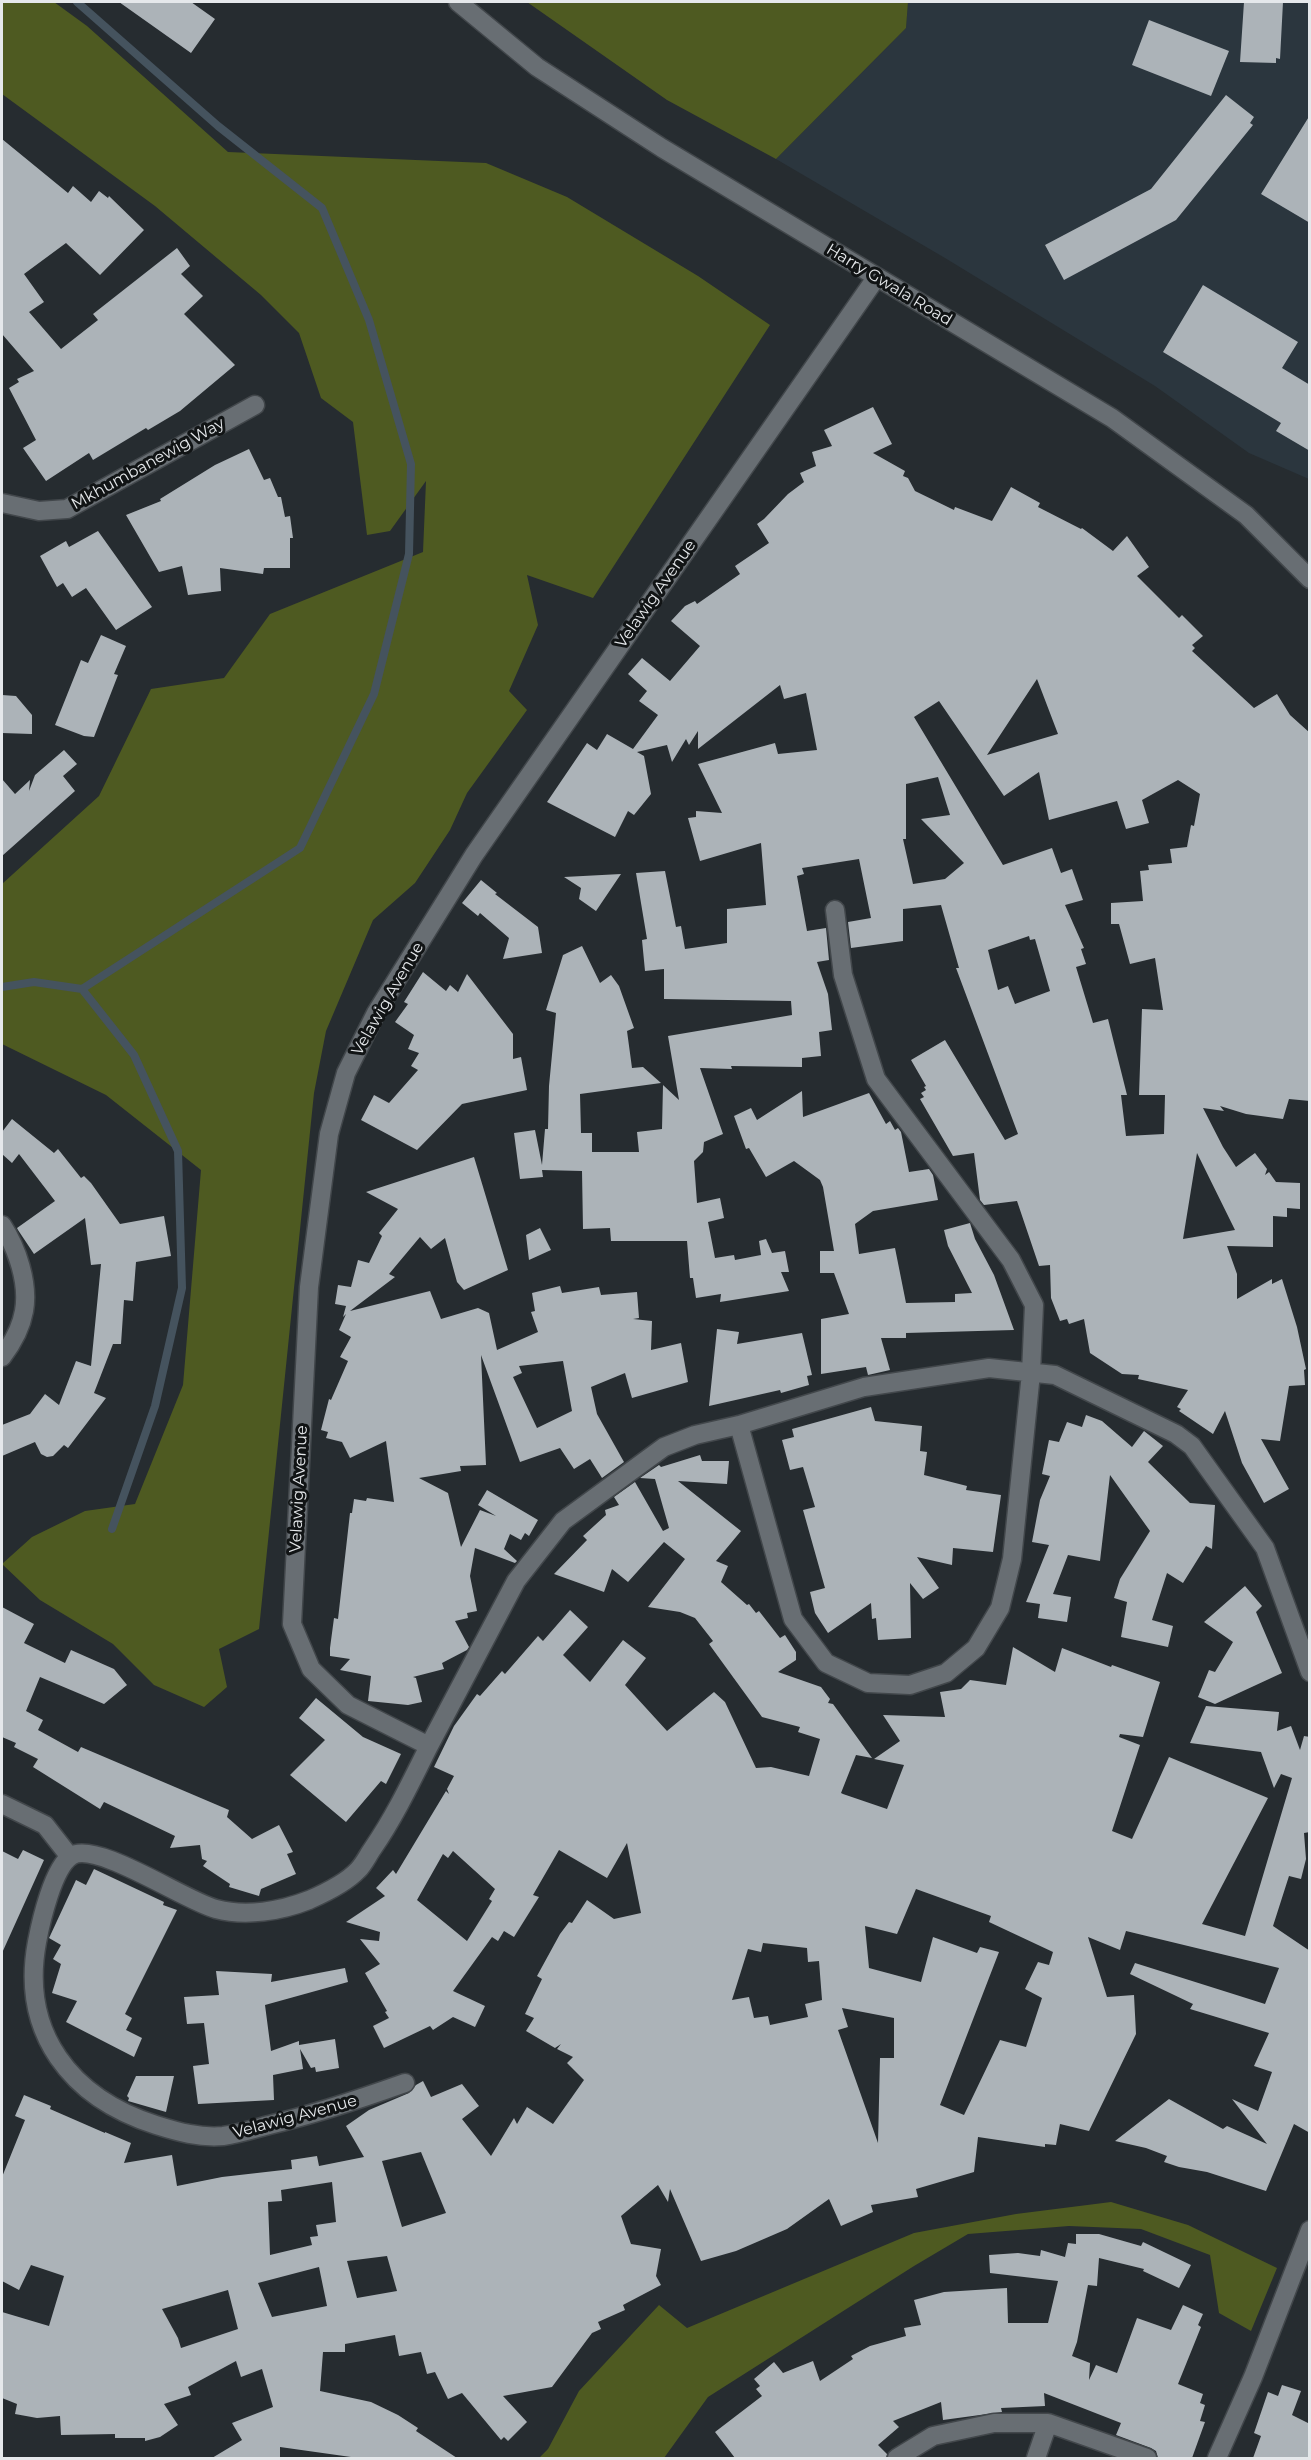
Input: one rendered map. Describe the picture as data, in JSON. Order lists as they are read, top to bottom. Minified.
{"streets":{"street":["Harry Gwala Road","Mkhumbanewig Way","Velawig Avenue"]},"crossings":[["Harry Gwala Road","Velawig Avenue"]]}
